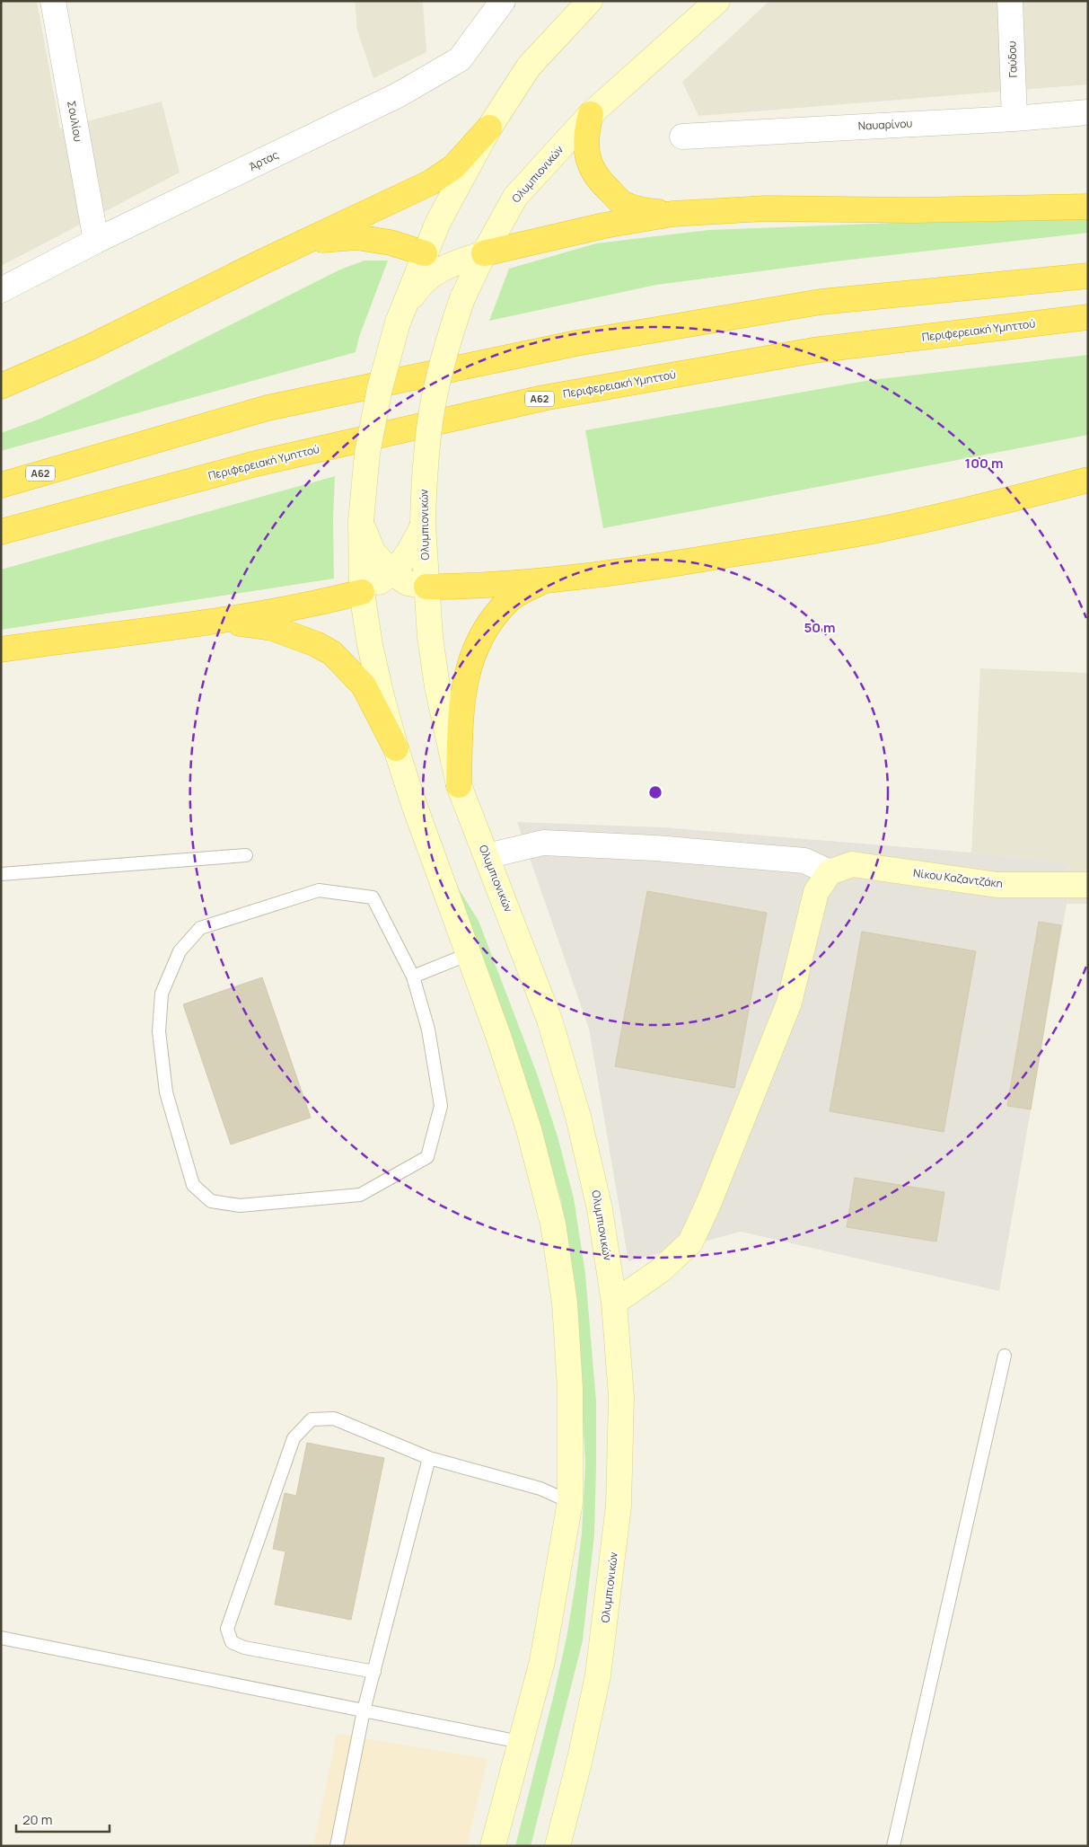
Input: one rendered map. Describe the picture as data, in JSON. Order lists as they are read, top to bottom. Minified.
{"streets":{"highway":["Περιφερειακή Υμηττού","Α62"],"main road":["Ολυμπιονικών","Νίκου Καζαντζάκη"],"street":["Γαύδου","Σουλίου","Ναυαρίνου","Άρτας"]},"crossings":[["Γαύδου","Ναυαρίνου"],["Σουλίου","Άρτας"]],"scale_bar":"20 m","rings":["100 m","50 m"]}
